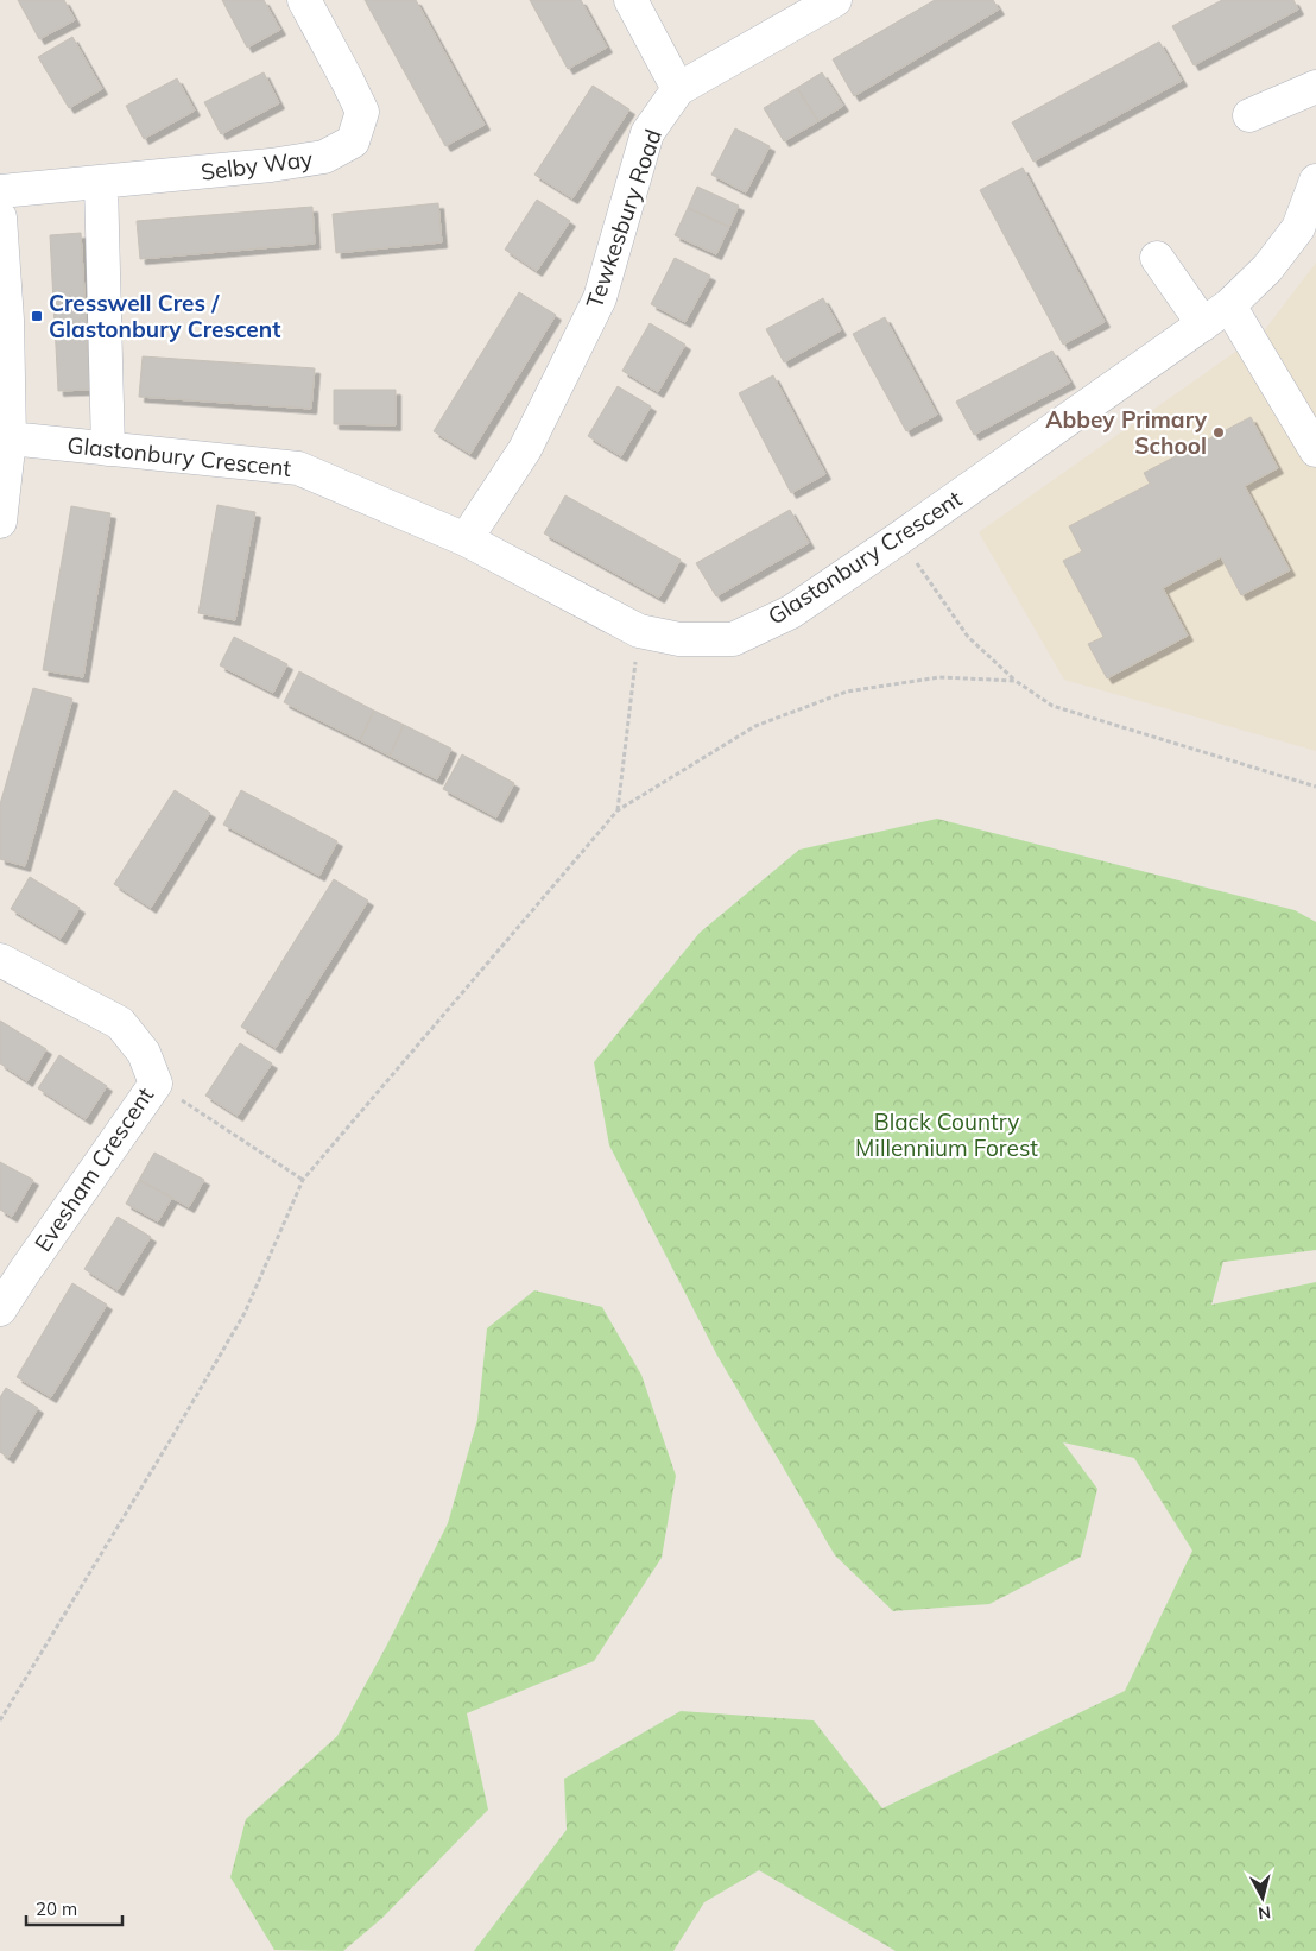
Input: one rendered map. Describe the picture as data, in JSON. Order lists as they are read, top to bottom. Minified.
{"streets":{"street":["Selby Way","Tewkesbury Road","Glastonbury Crescent","Evesham Crescent"]},"crossings":[["Tewkesbury Road","Glastonbury Crescent"]],"parks":["Black Country Millennium Forest"],"places":{"transit":["Cresswell Cres / Glastonbury Crescent"],"other":["Abbey Primary School"]},"scale_bar":"20 m","north":"bottom"}
